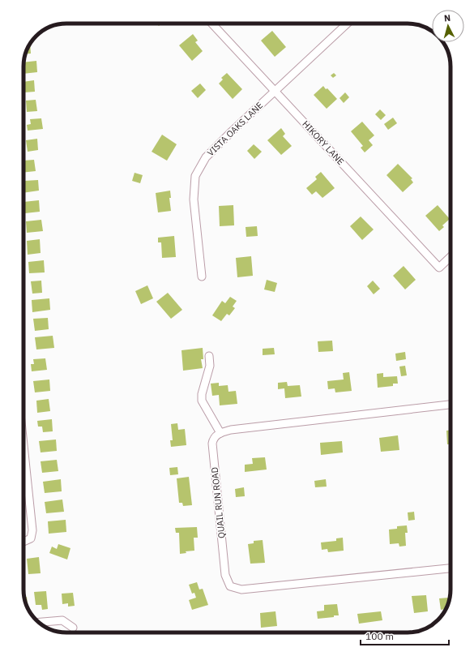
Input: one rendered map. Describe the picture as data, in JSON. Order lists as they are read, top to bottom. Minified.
{"streets":{"street":["VISTA OAKS LANE","HIKORY LANE","QUAIL RUN ROAD"]},"crossings":[["VISTA OAKS LANE","HIKORY LANE"]],"scale_bar":"100 m","north":"top"}
